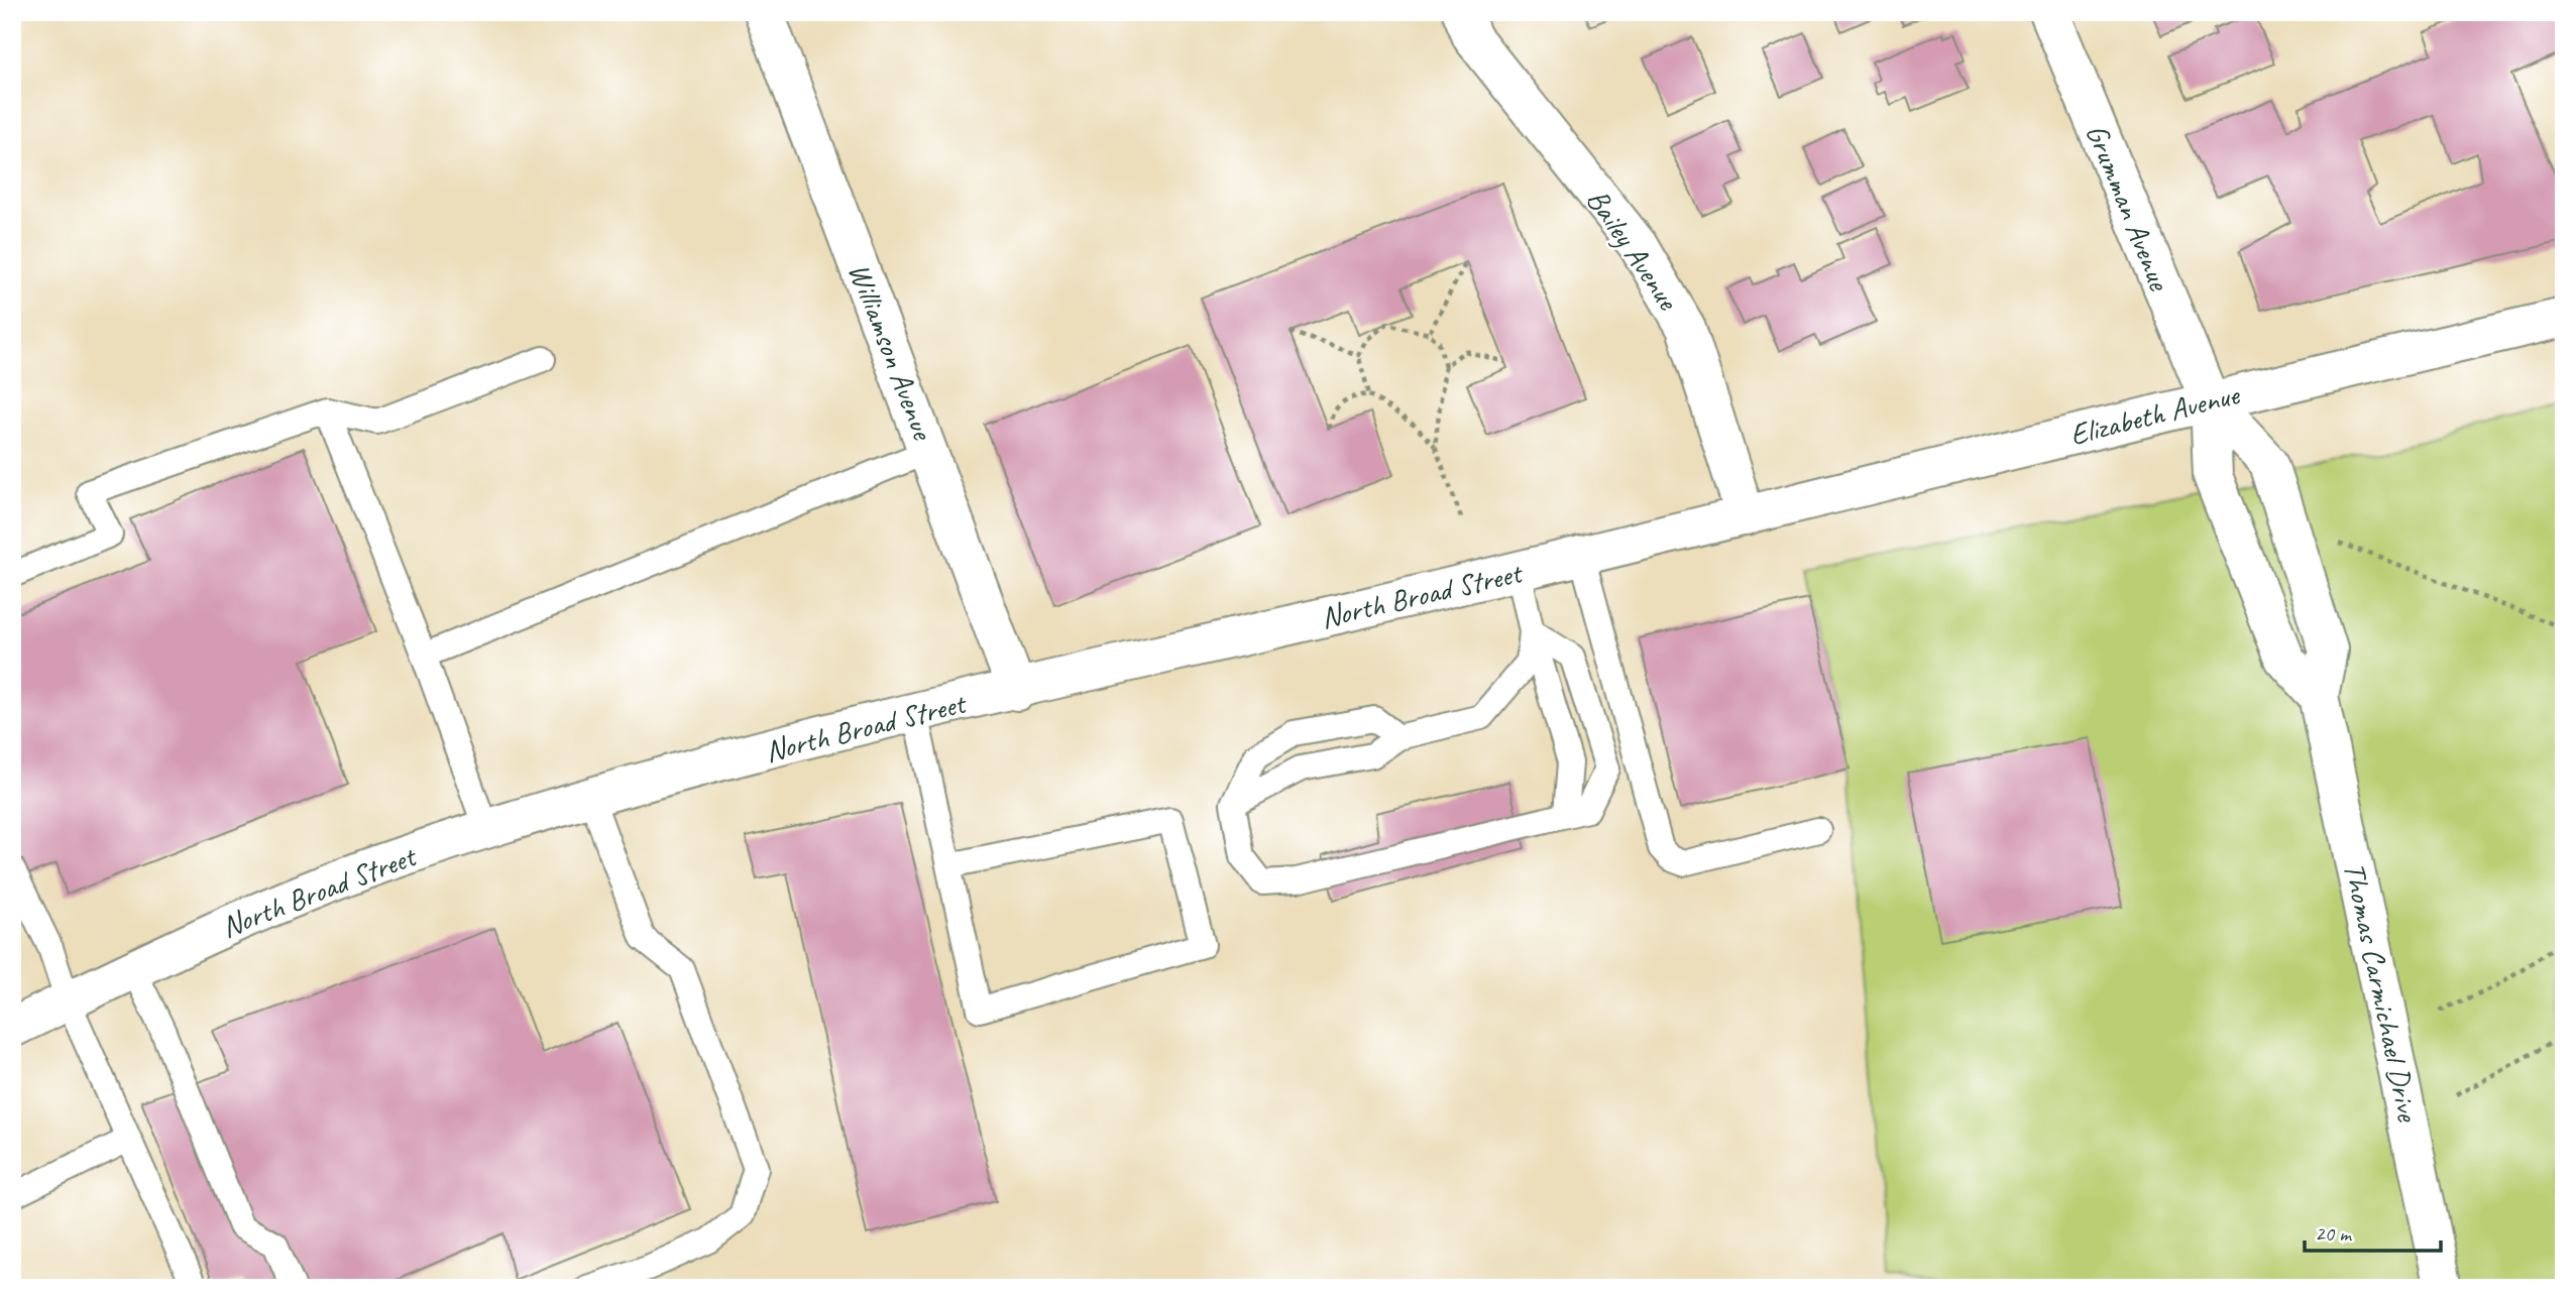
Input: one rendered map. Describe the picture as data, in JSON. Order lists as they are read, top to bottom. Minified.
{"streets":{"street":["Grumman Avenue","Bailey Avenue","Williamson Avenue","Elizabeth Avenue","North Broad Street","Thomas Carmichael Drive"]},"crossings":[["Grumman Avenue","Elizabeth Avenue"],["Grumman Avenue","Thomas Carmichael Drive"],["Bailey Avenue","Elizabeth Avenue"],["Bailey Avenue","North Broad Street"],["Williamson Avenue","North Broad Street"],["Elizabeth Avenue","North Broad Street"],["Elizabeth Avenue","Thomas Carmichael Drive"]],"scale_bar":"20 m"}
